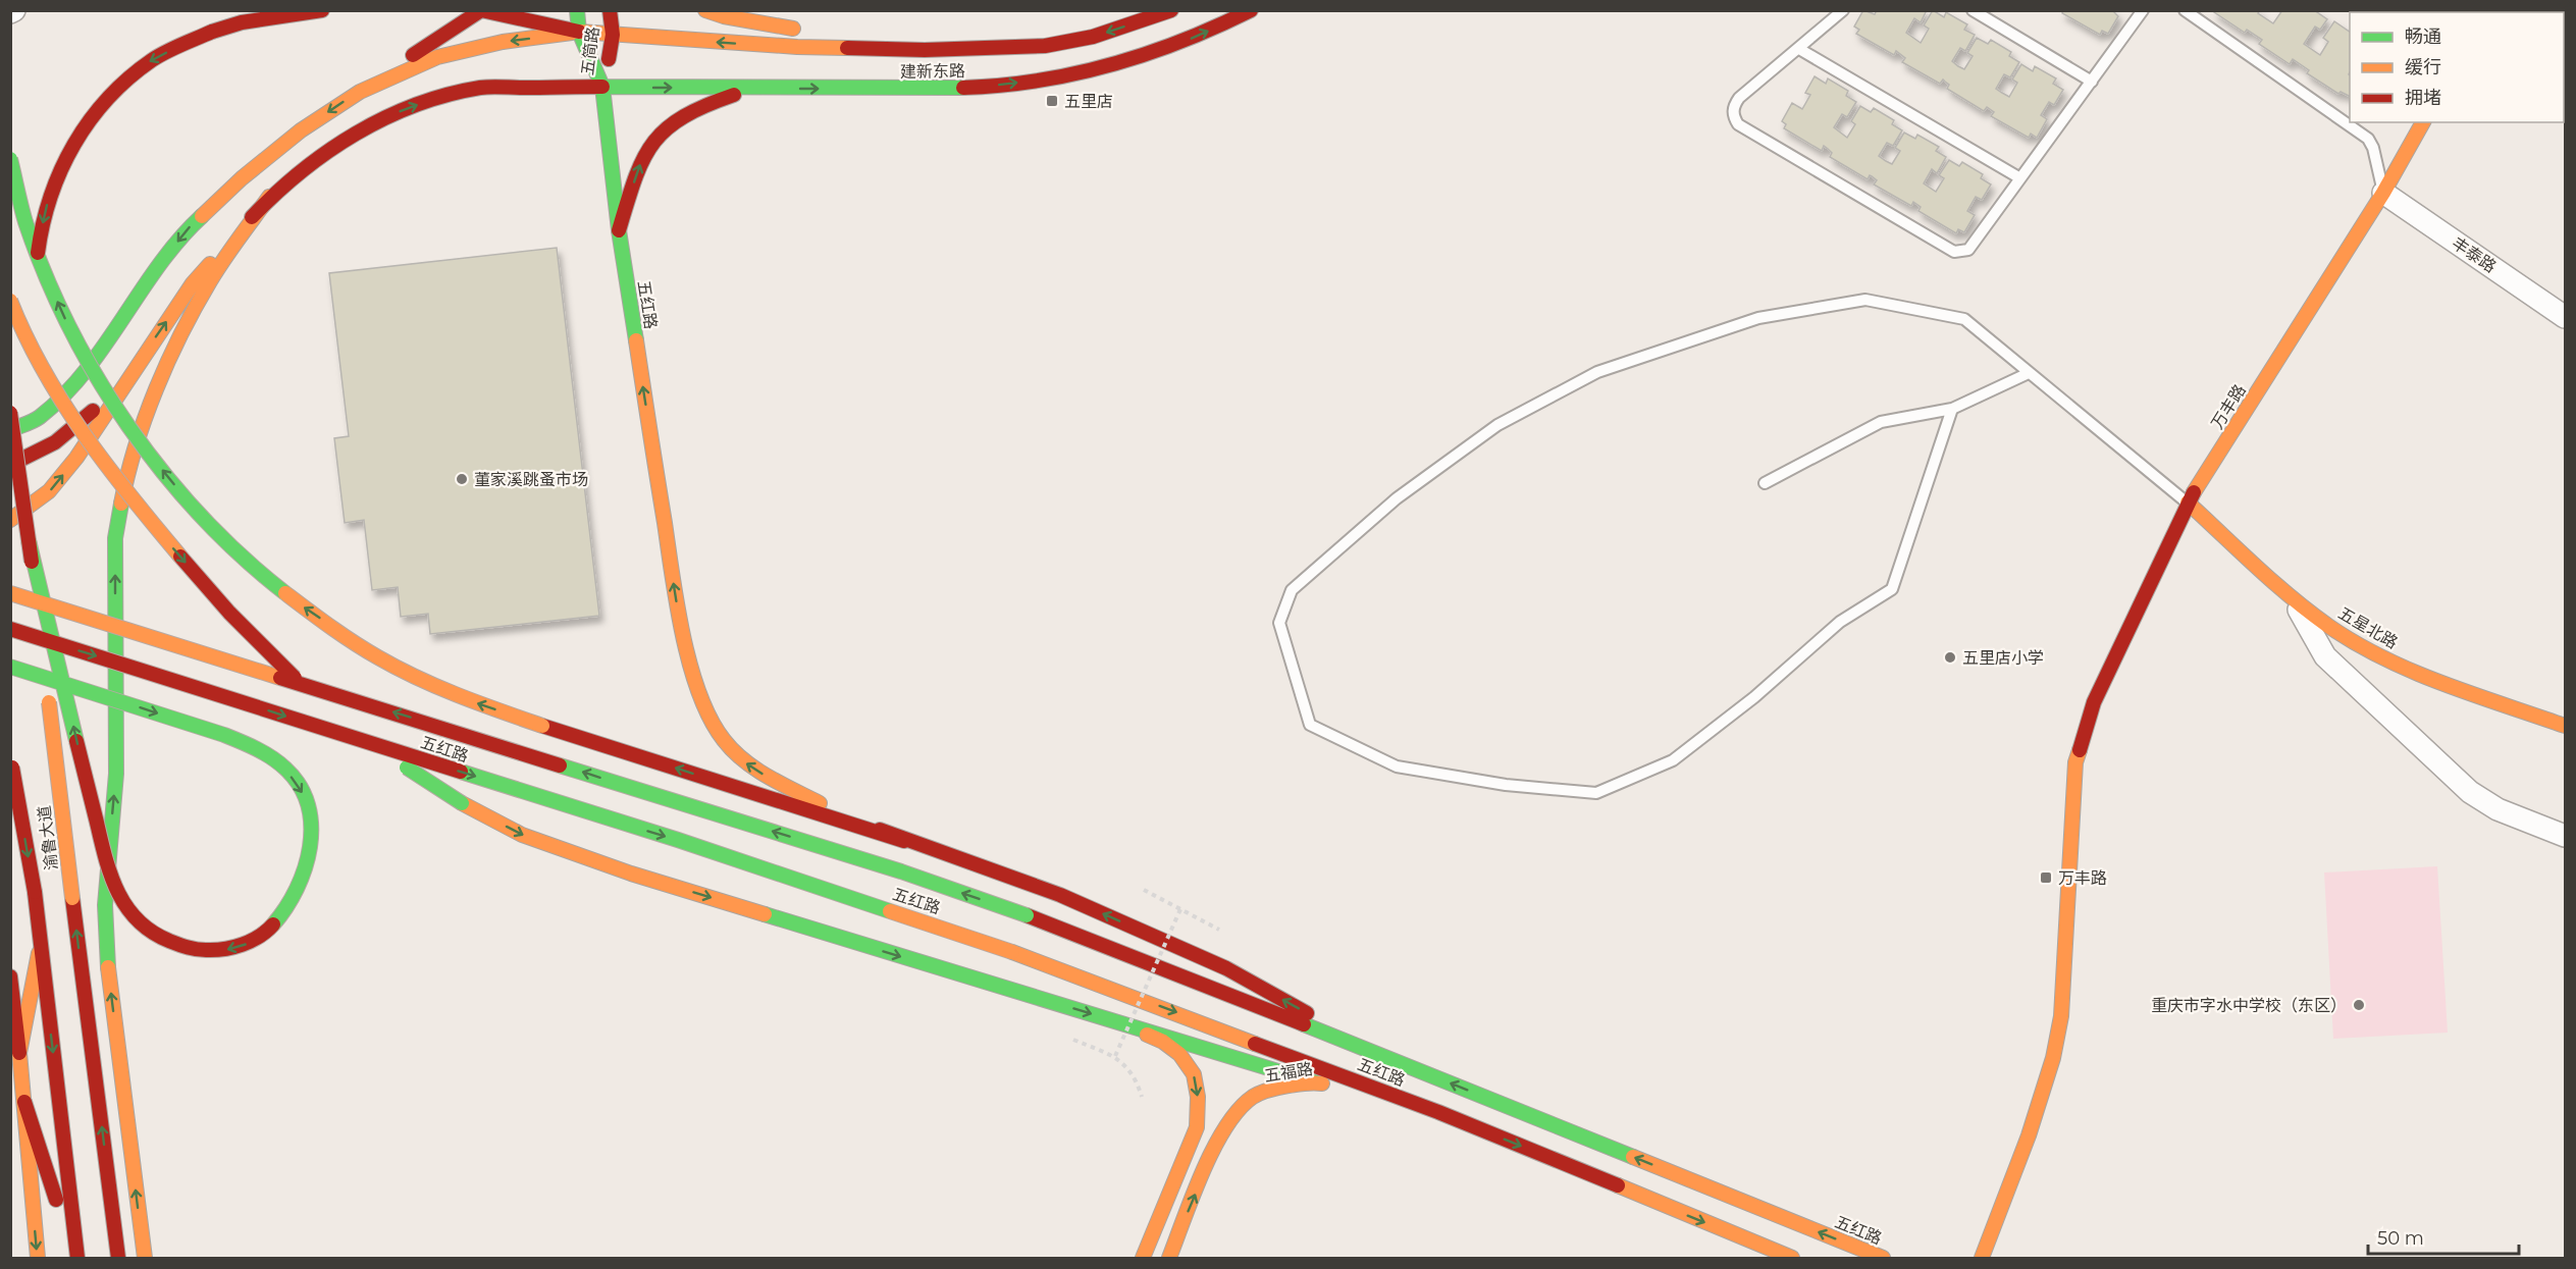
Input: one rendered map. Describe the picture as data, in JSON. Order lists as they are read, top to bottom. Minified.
{"streets":{"main road":["五简路","建新东路","五红路","万丰路","五星北路","渝鲁大道","五福路"],"street":["丰泰路"]},"crossings":[["五简路","建新东路"],["五简路","五红路"],["建新东路","五红路"],["丰泰路","万丰路"],["五红路","五福路"],["万丰路","五星北路"]],"one_way":["五福路"],"places":{"transit":["五里店","万丰路"],"other":["董家溪跳蚤市场","五里店小学","重庆市字水中学校（东区）"]},"legend":["畅通","缓行","拥堵"],"scale_bar":"50 m"}
